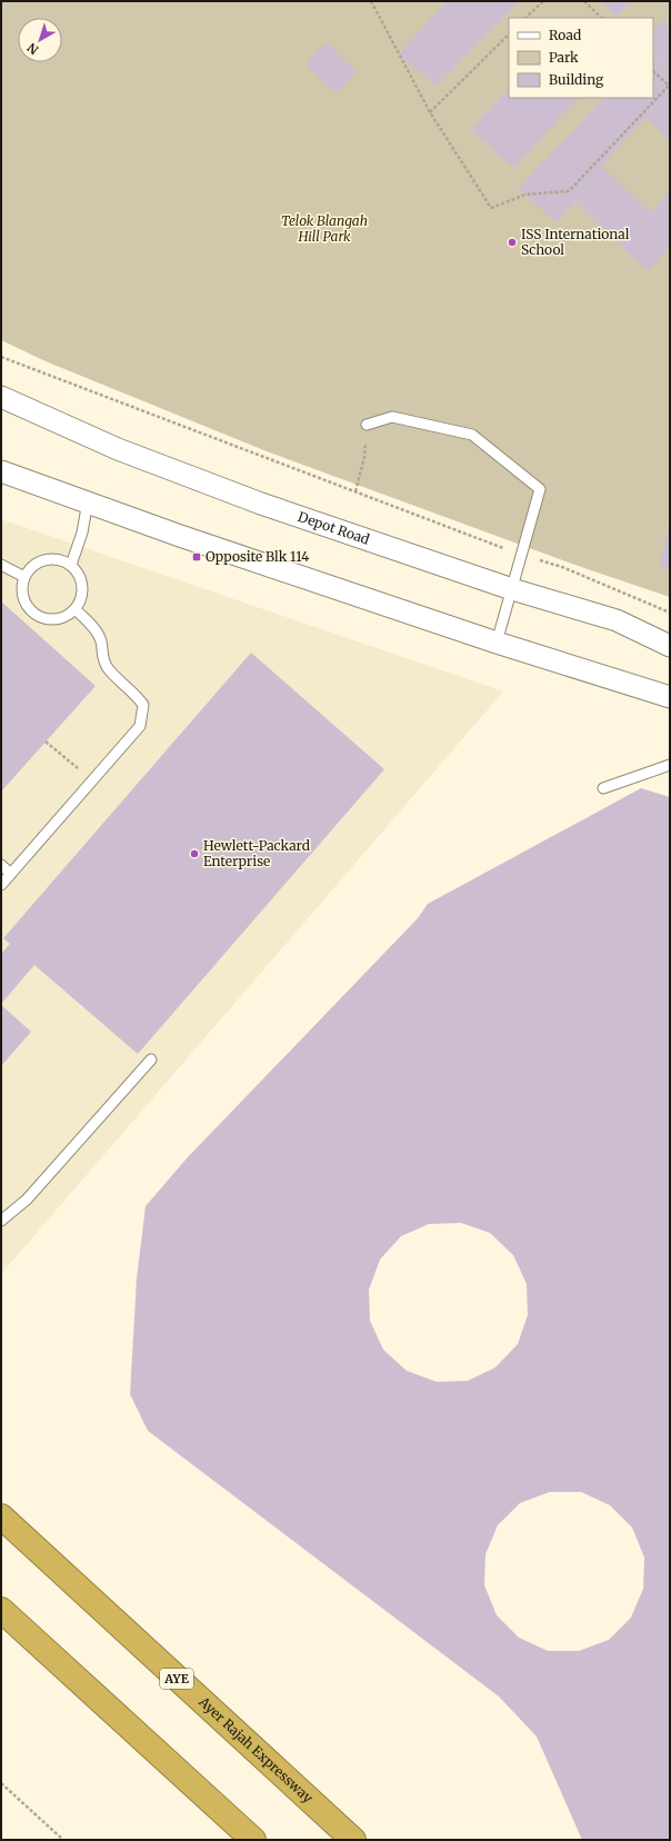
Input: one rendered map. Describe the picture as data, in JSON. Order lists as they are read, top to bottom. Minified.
{"streets":{"highway":["AYE","Ayer Rajah Expressway"],"street":["Depot Road"]},"parks":["Telok Blangah Hill Park"],"places":{"other":["ISS International School","Hewlett-Packard Enterprise"],"transit":["Opposite Blk 114"]},"legend":["Road","Park","Building"],"north":"bottom left"}
